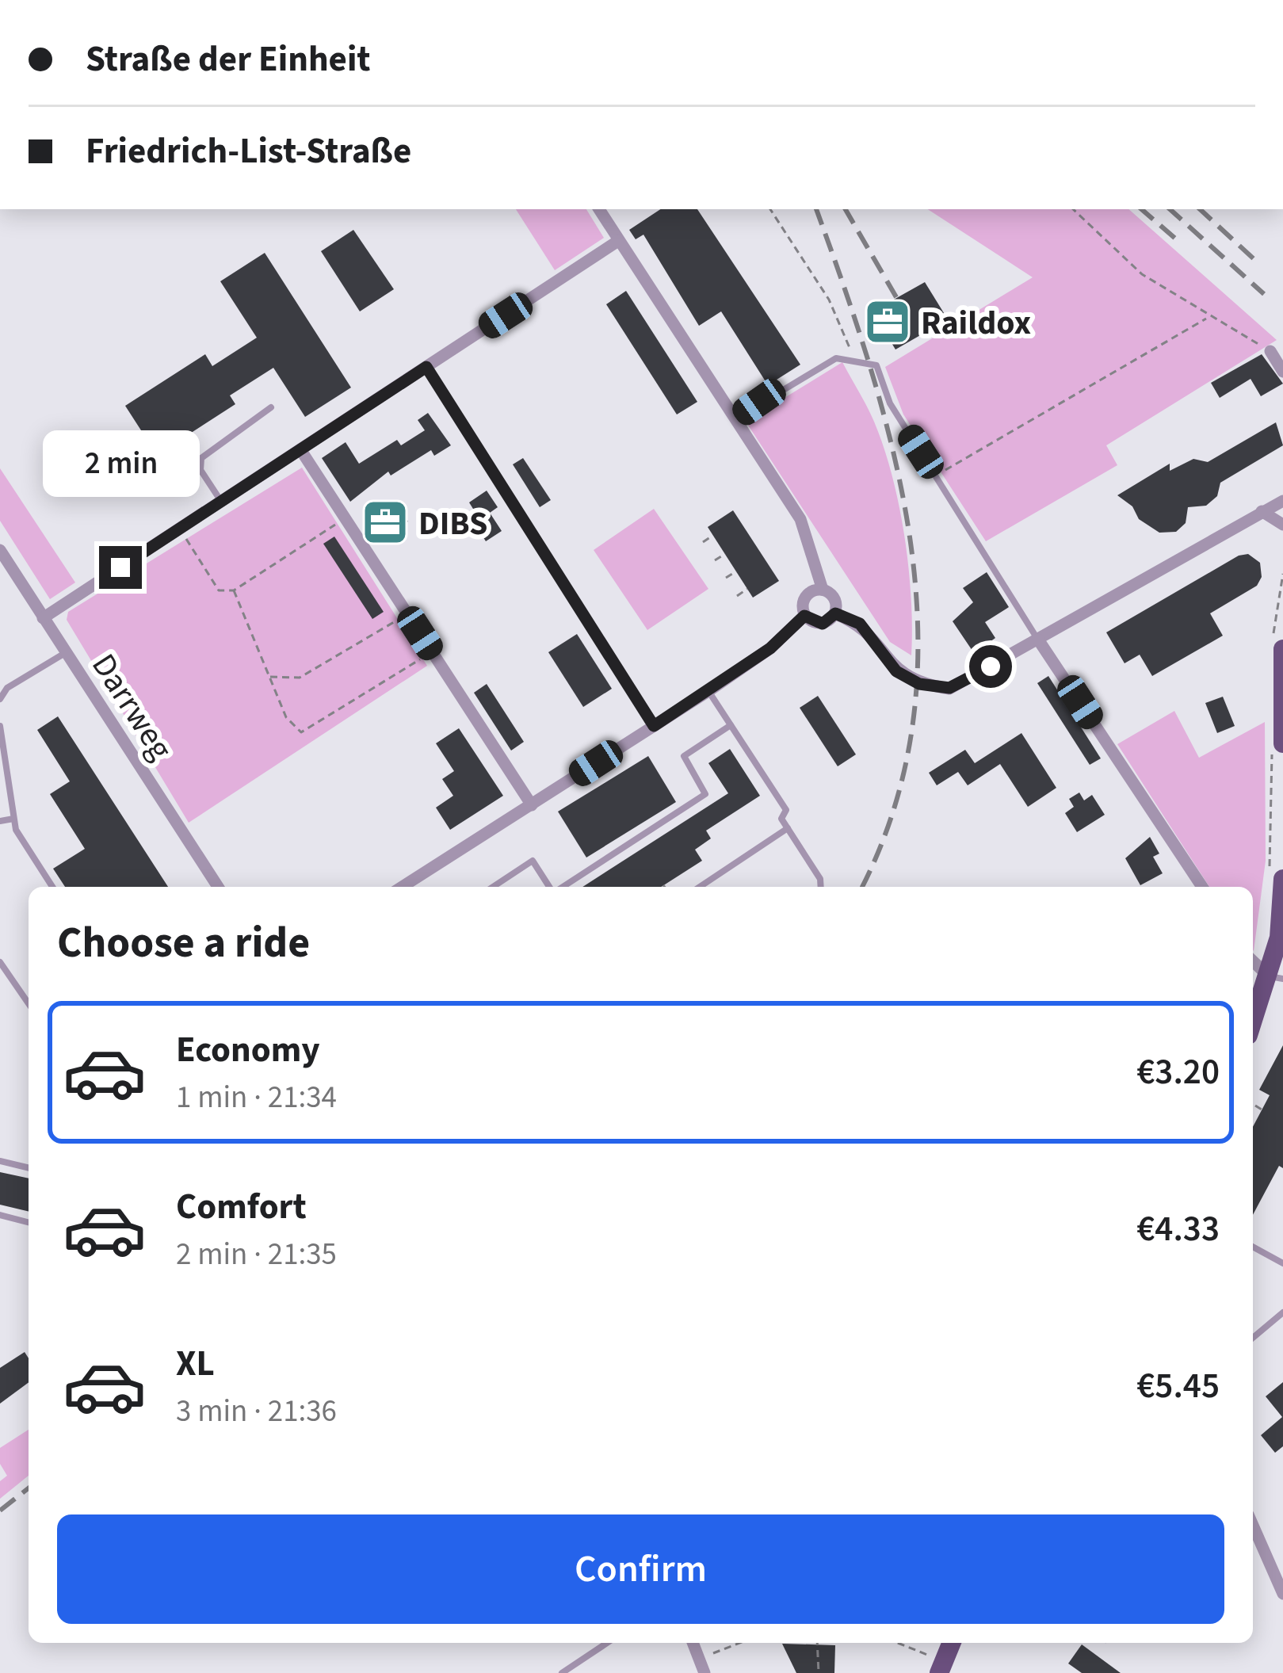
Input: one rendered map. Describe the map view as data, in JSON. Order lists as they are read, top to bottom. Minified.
{"streets":{"street":["Darrweg"]},"places":{"office":["Raildox","DIBS"]},"page":{"banner":["Straße der Einheit","Friedrich-List-Straße"],"bubble":"2 min","heading":"Choose a ride","list":[{"name":"Economy","note":"1 min · 21:34","value":"€3.20"},{"name":"Comfort","note":"2 min · 21:35","value":"€4.33"},{"name":"XL","note":"3 min · 21:36","value":"€5.45"}],"buttons":"Confirm"}}
